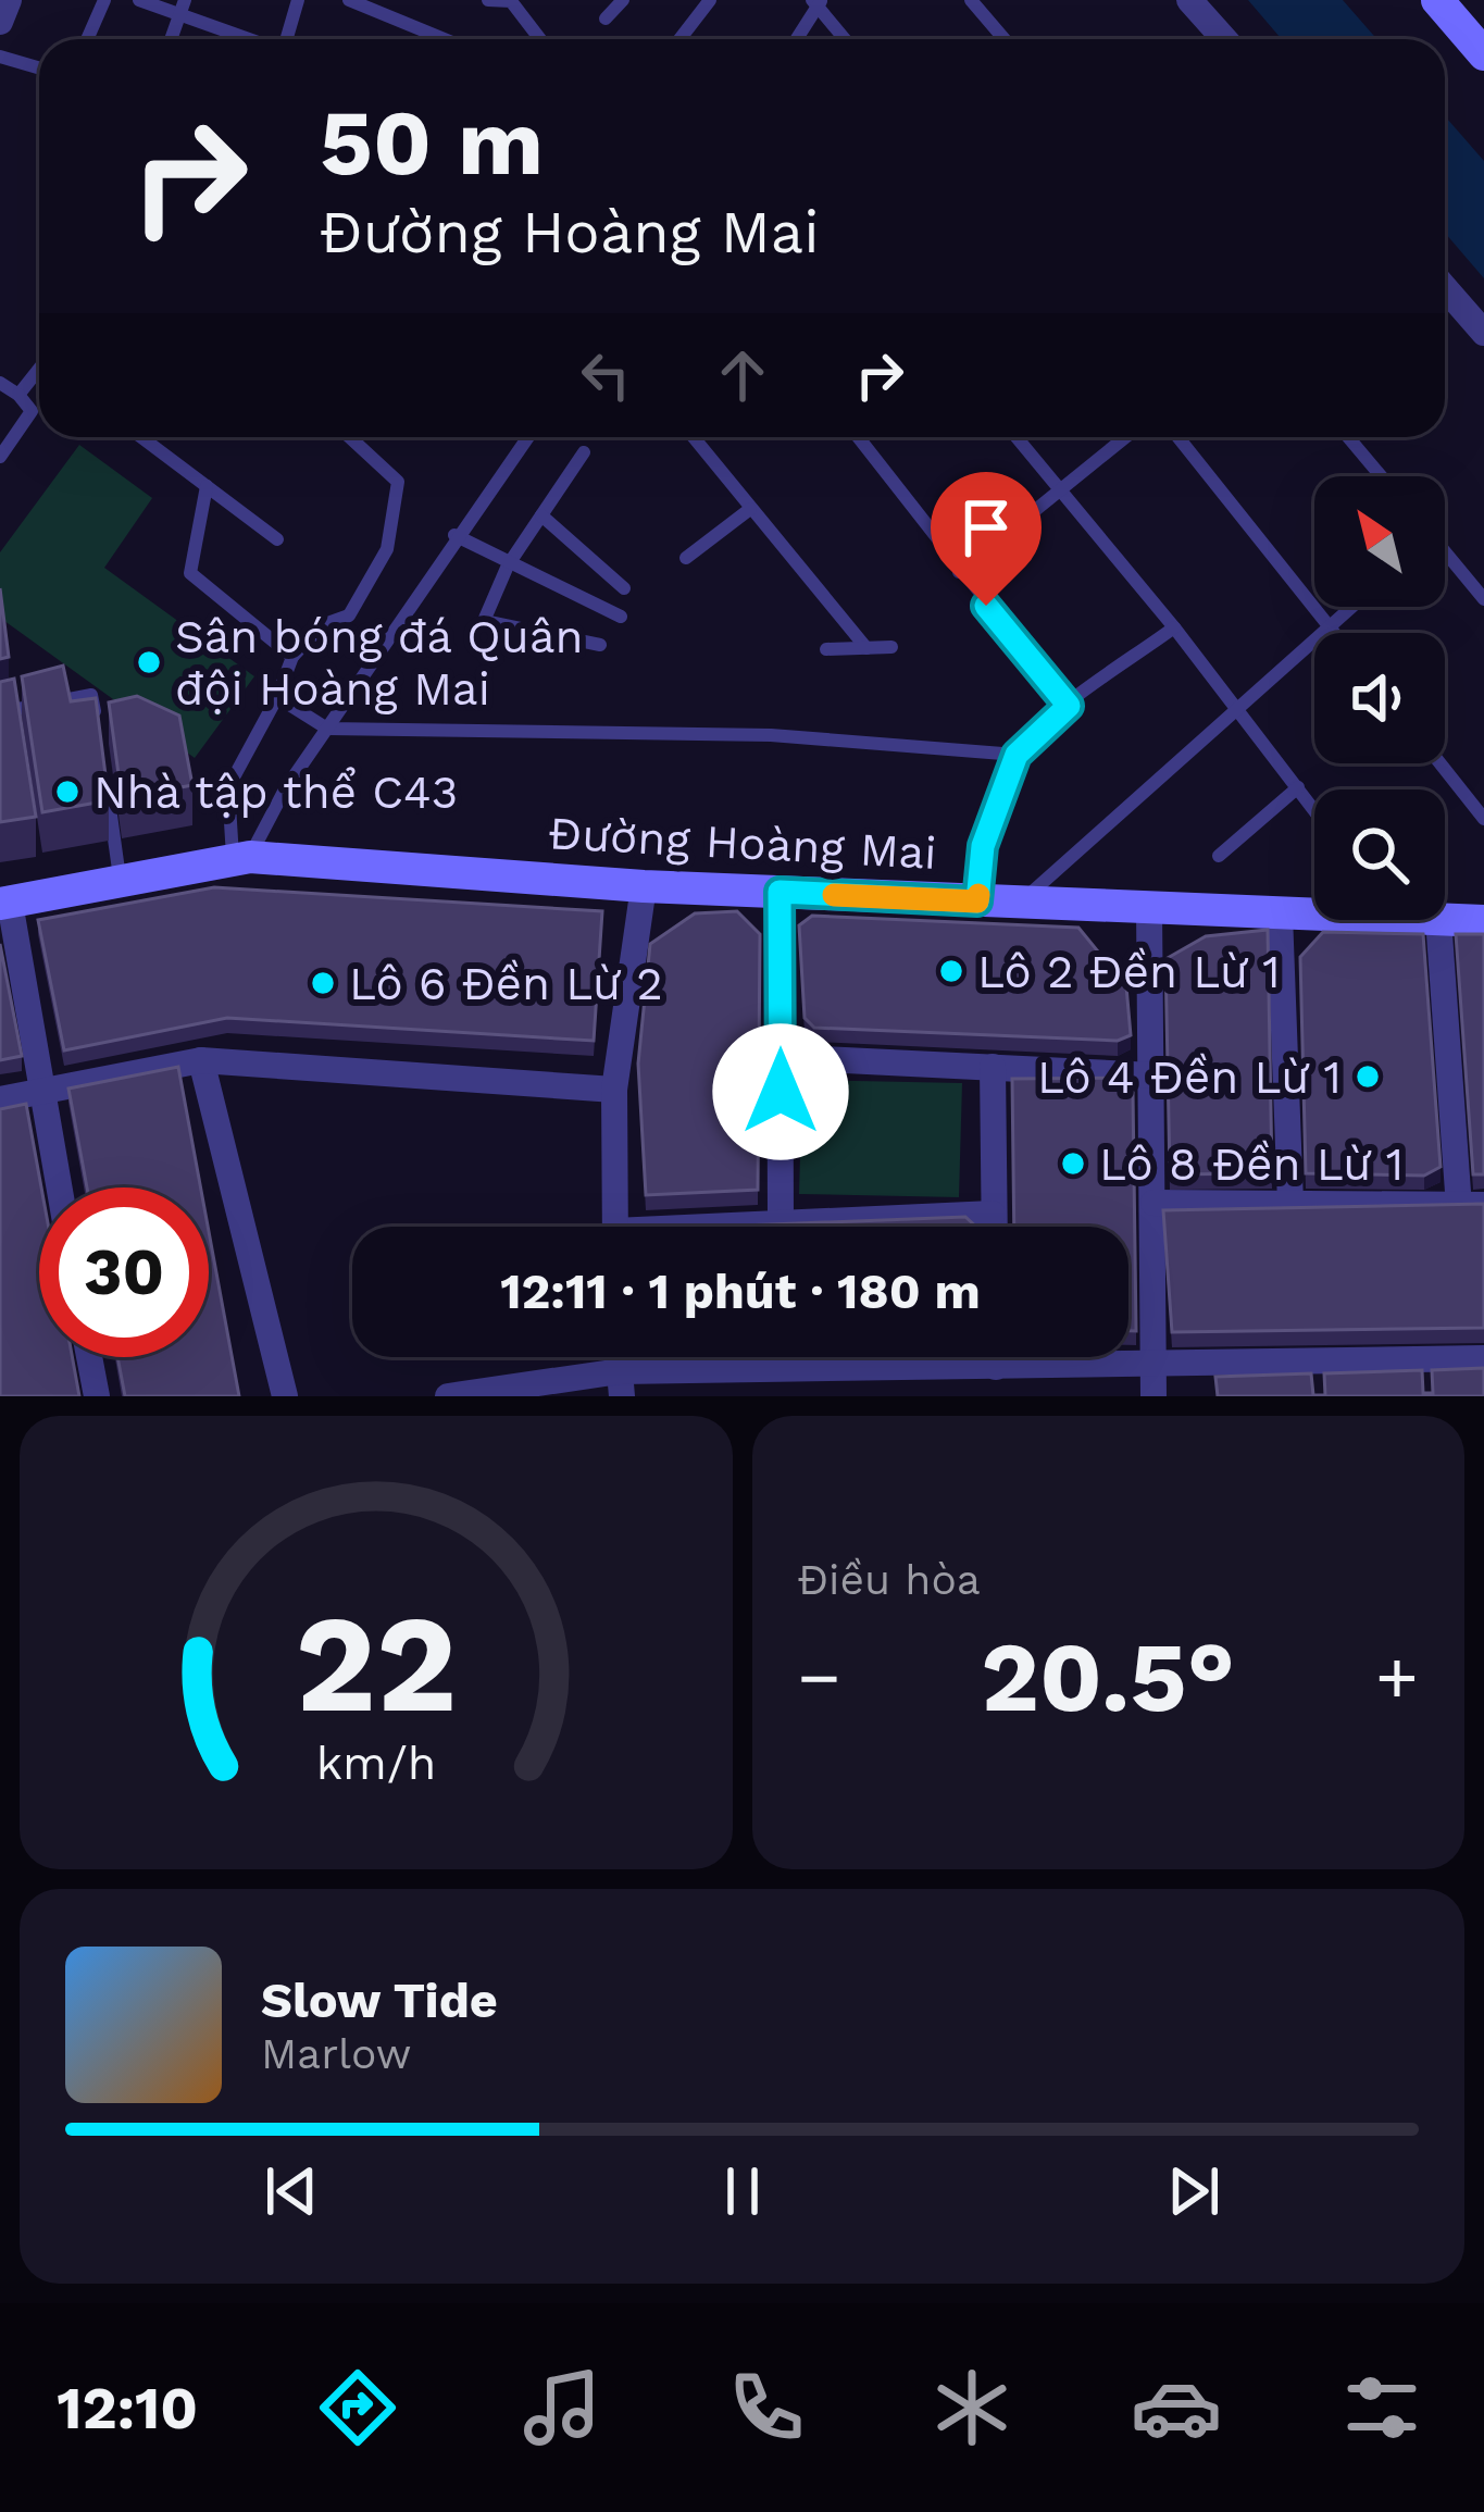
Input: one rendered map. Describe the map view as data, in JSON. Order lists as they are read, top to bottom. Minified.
{"streets":{"street":["Đường Hoàng Mai"]},"places":["Sân bóng đá Quân đội Hoàng Mai","Nhà tập thể C43","Lô 2 Đền Lừ 1","Lô 6 Đền Lừ 2","Lô 4 Đền Lừ 1","Lô 8 Đền Lừ 1"],"north":"top left","page":{"turn":["50 m","Đường Hoàng Mai"],"limit":"30","trip":"12:11 · 1 phút · 180 m","tile":"Điều hòa","heat":["−","20.5°","+"],"song":["Slow Tide","Marlow"],"tabs":"12:10","gauge":["22","km/h"]}}
